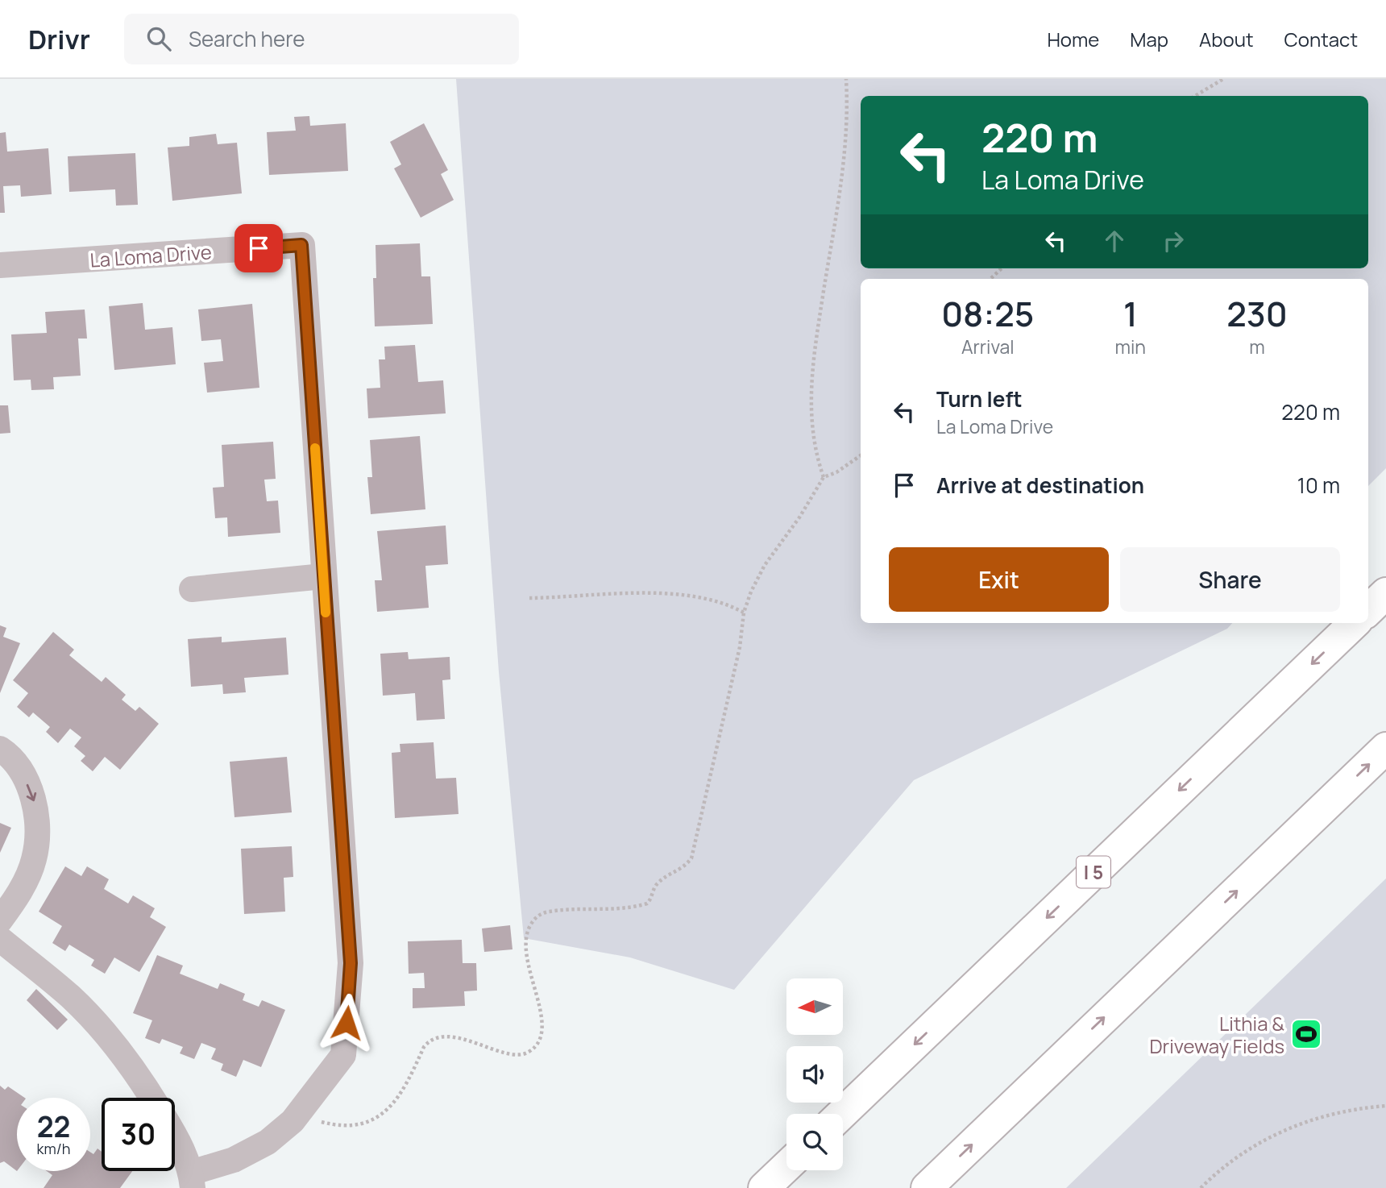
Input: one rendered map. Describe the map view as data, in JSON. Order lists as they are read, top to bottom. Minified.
{"streets":{"highway":["I 5"],"street":["La Loma Drive"]},"places":{"sports":["Lithia & Driveway Fields"]},"north":"left","page":{"header":"Drivr","search":"Search here","nav":["Home","Map","About","Contact"],"turn":["220 m","La Loma Drive"],"eta":["08:25","Arrival","1","min","230","m"],"list":[{"name":"Turn left","note":"La Loma Drive","value":"220 m"},{"name":"Arrive at destination","value":"10 m"}],"buttons":["Exit","Share"],"speed":"22 km/h","limit":"30"}}
